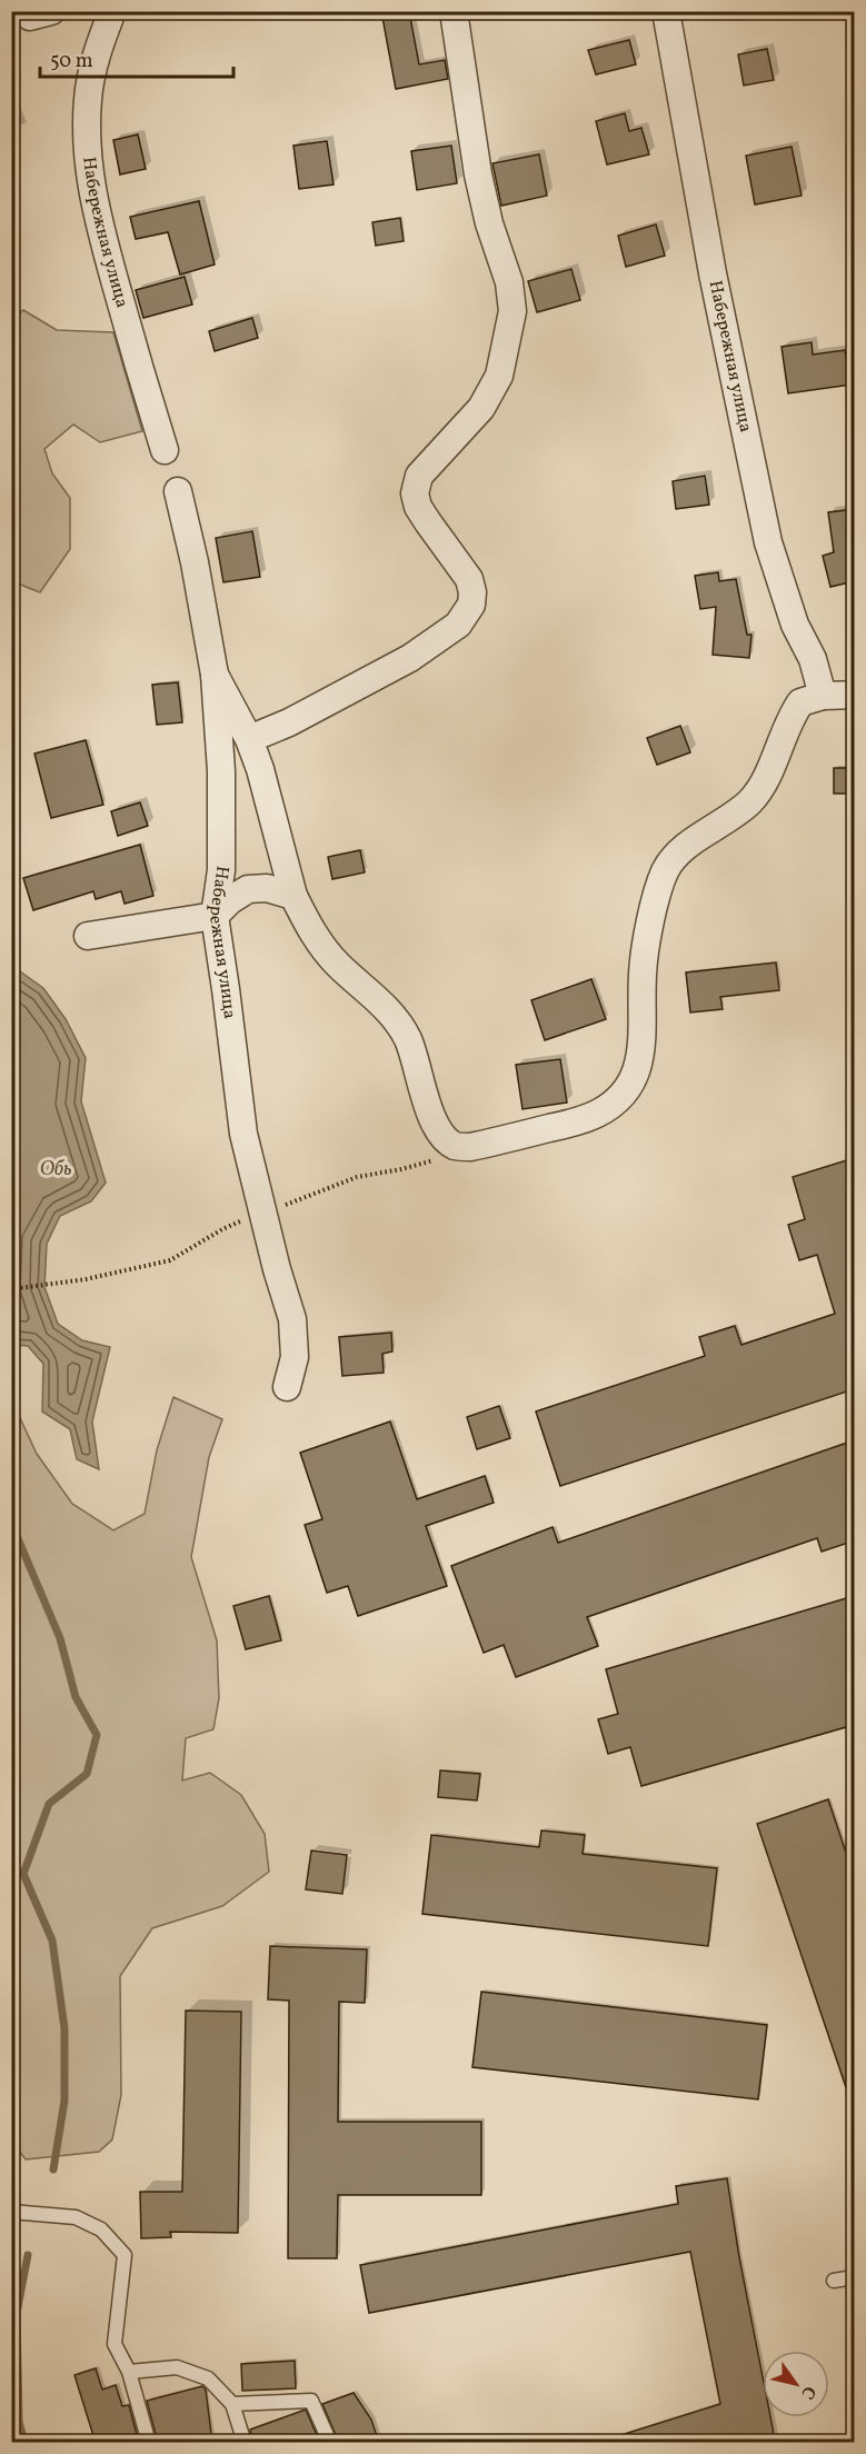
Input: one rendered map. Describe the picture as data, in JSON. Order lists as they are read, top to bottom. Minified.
{"streets":{"street":["Набережная улица"]},"water":["Обь"],"scale_bar":"50 m","north":"bottom right"}
